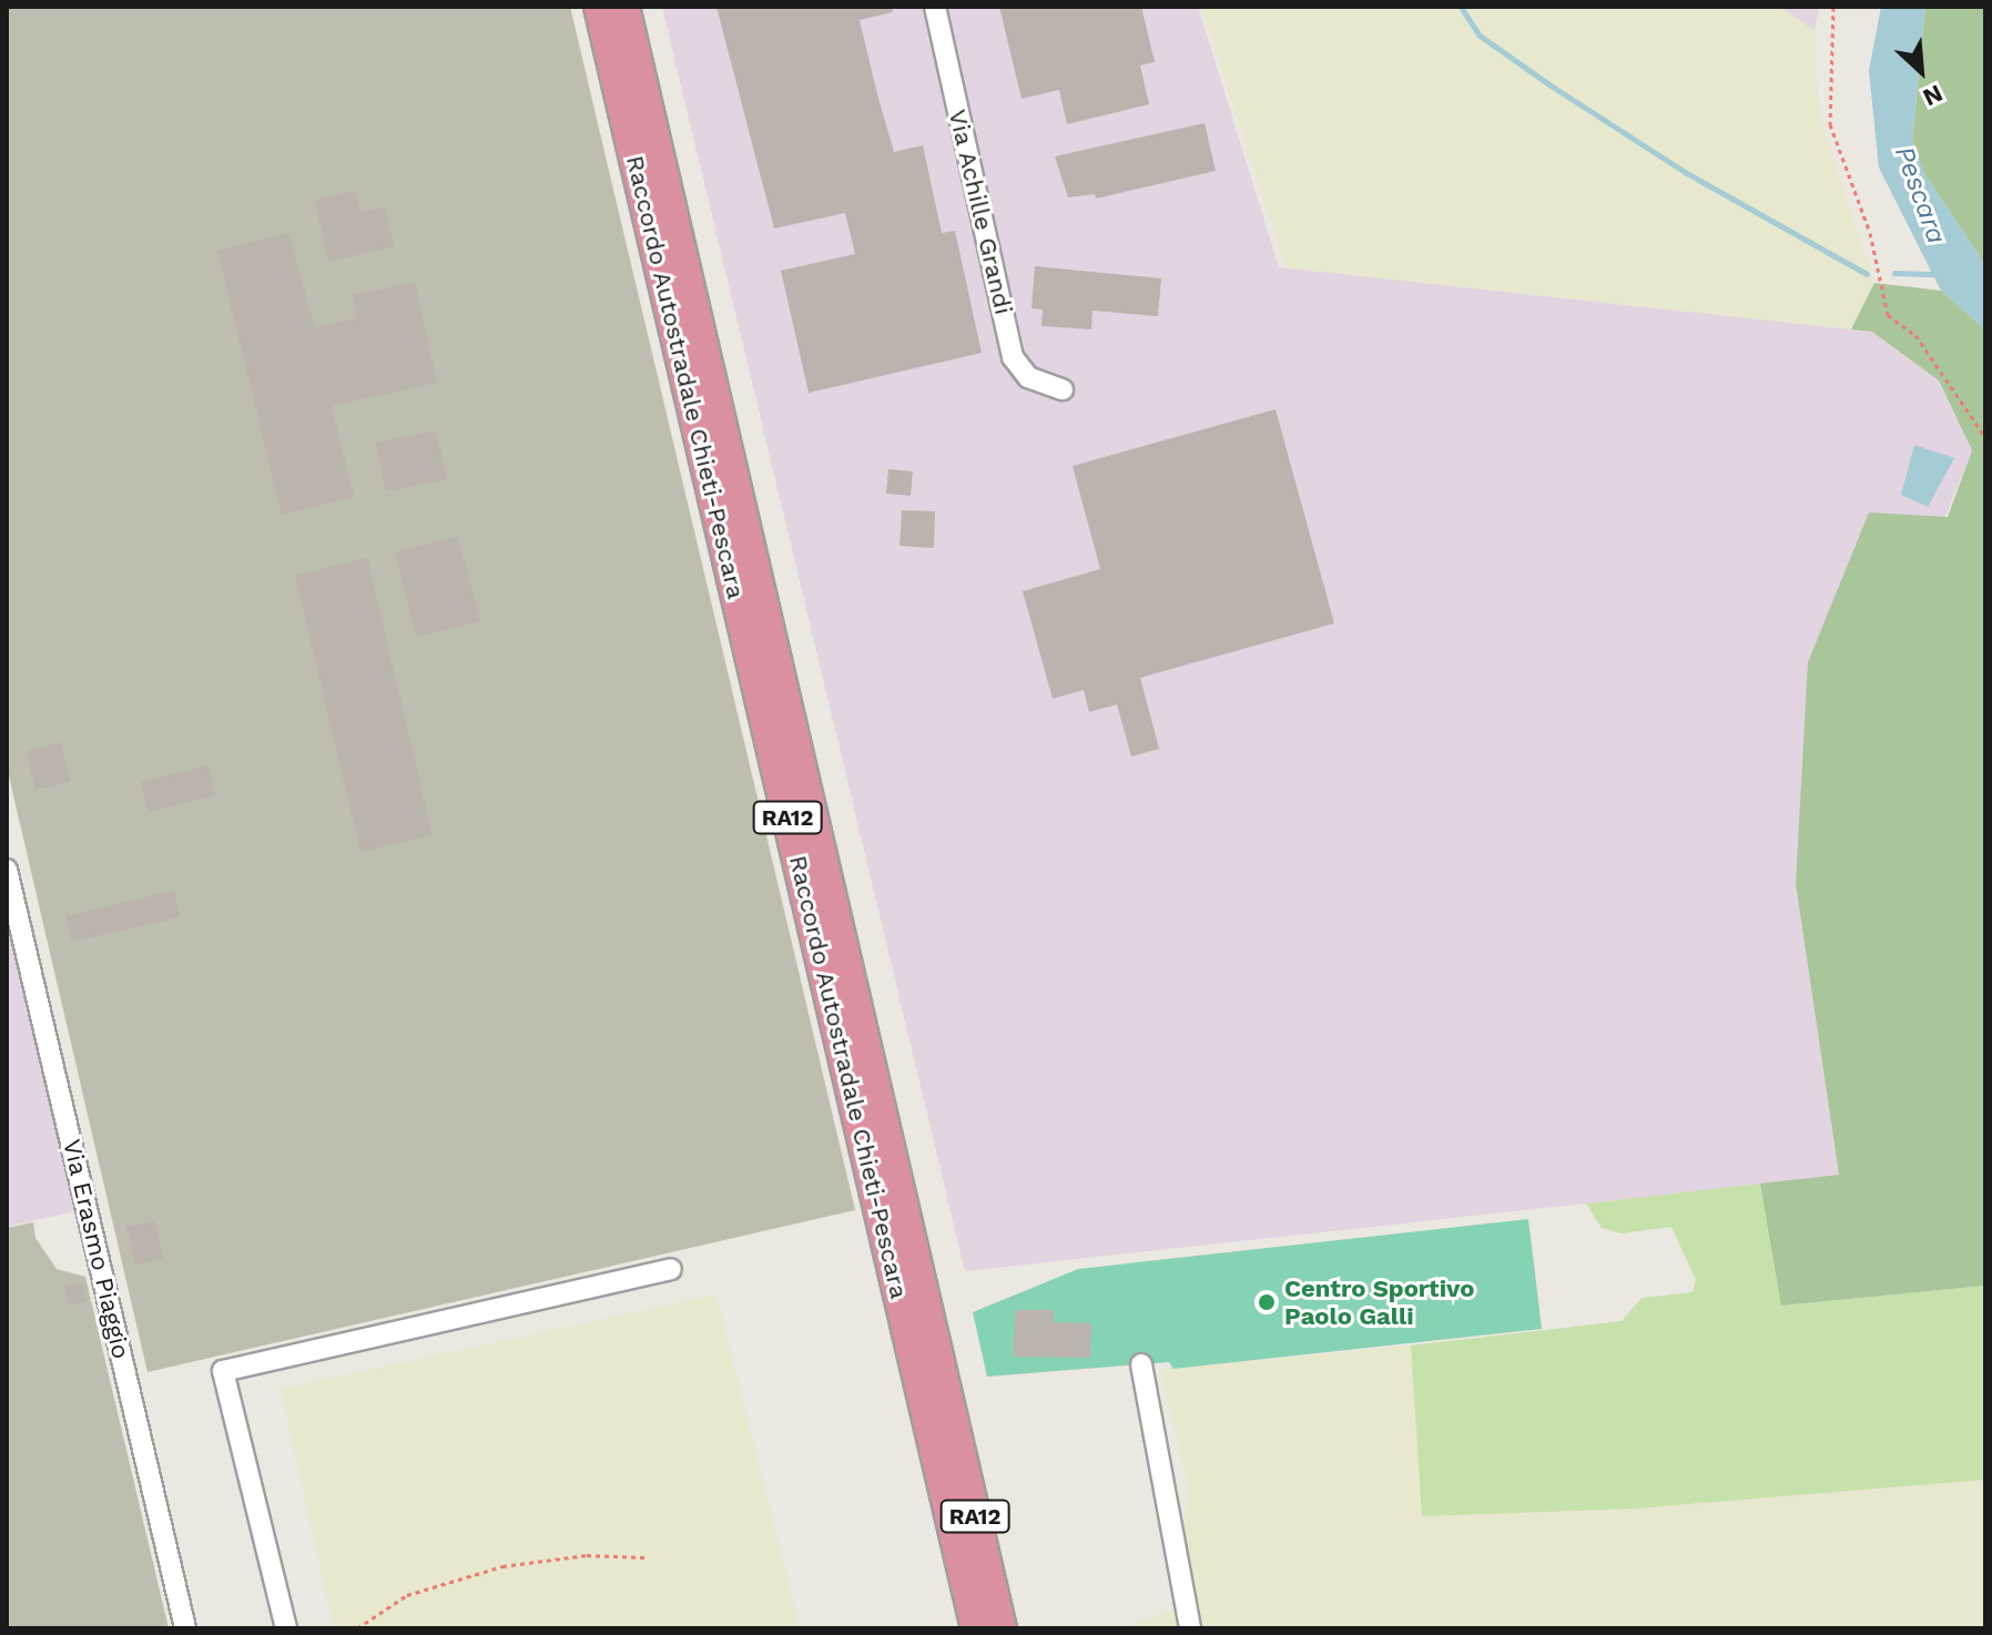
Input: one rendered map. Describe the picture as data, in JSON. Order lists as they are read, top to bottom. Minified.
{"streets":{"highway":["Raccordo Autostradale Chieti-Pescara","RA12"],"street":["Via Achille Grandi","Via Erasmo Piaggio"]},"water":["Pescara"],"places":["Centro Sportivo Paolo Galli"],"north":"bottom right"}
